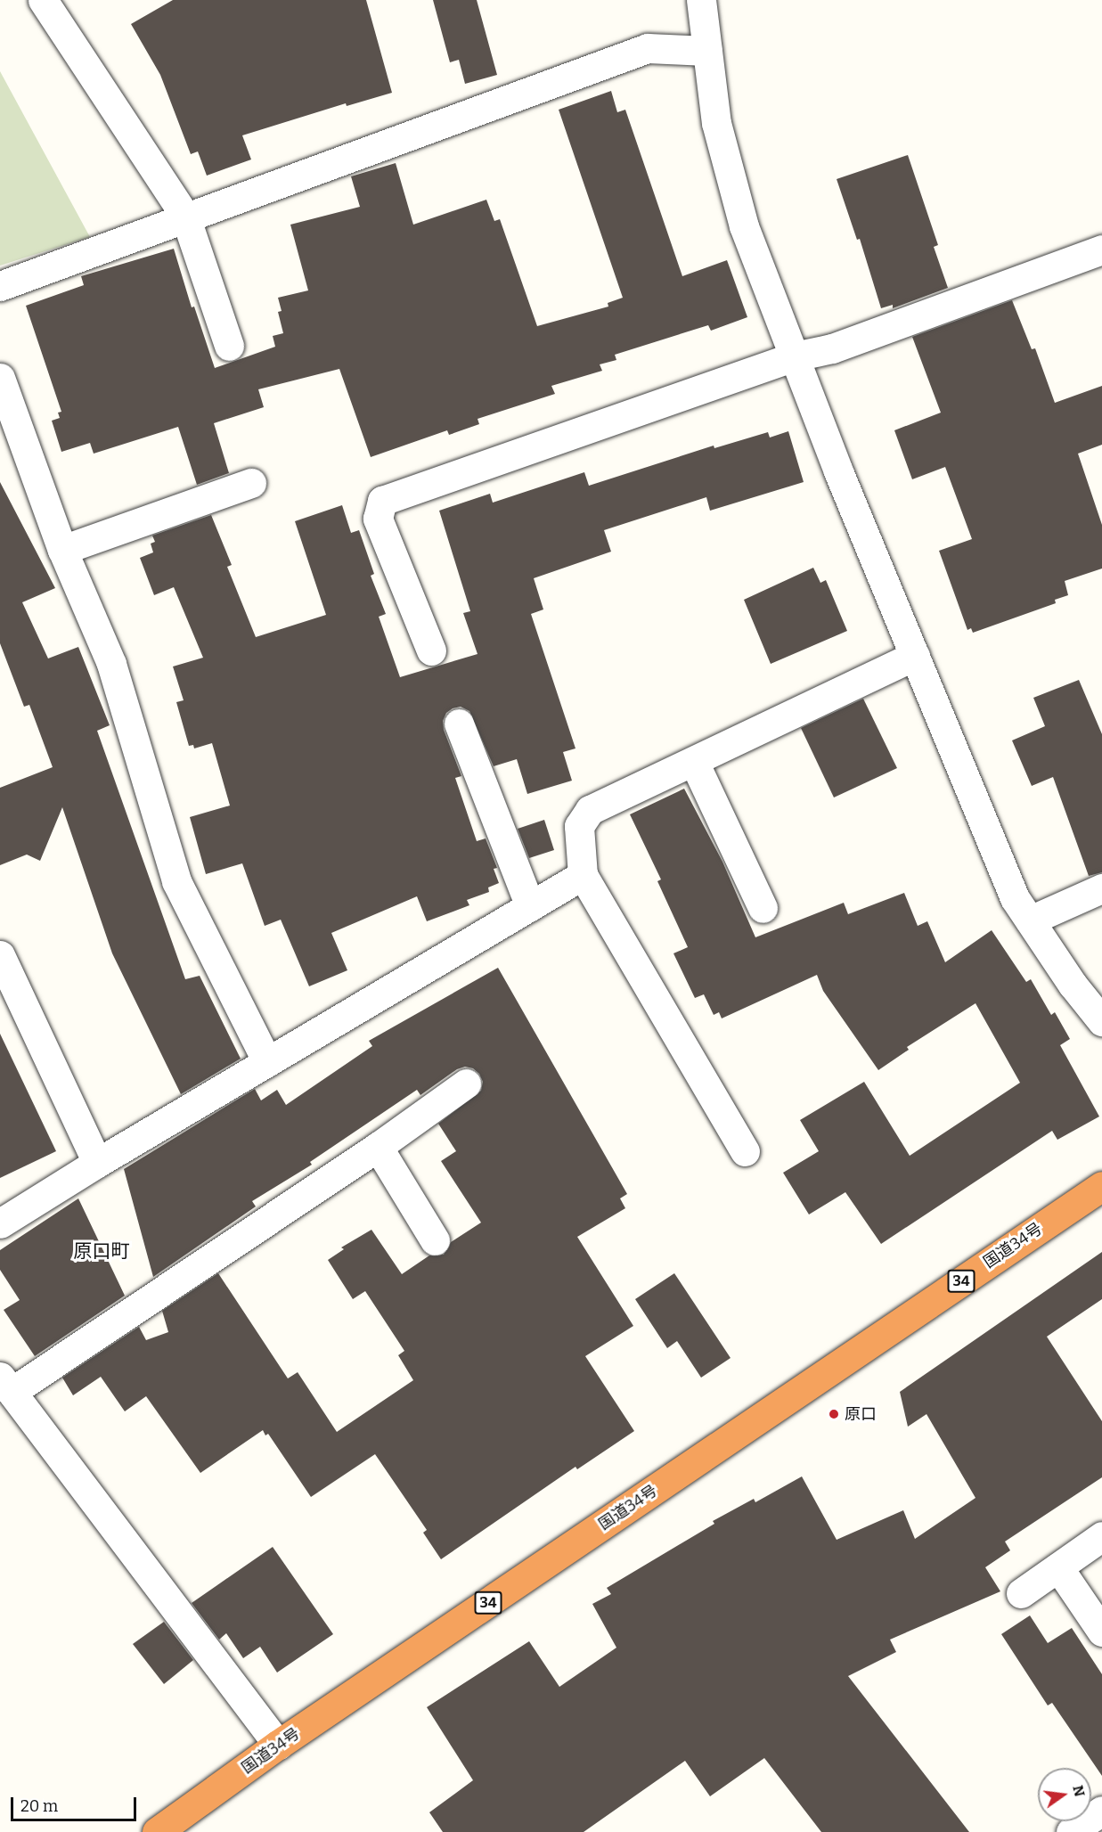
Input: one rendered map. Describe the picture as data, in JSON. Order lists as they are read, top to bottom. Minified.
{"streets":{"highway":["国道34号","34"]},"districts":["原口町"],"places":["原口"],"scale_bar":"20 m","north":"right"}
